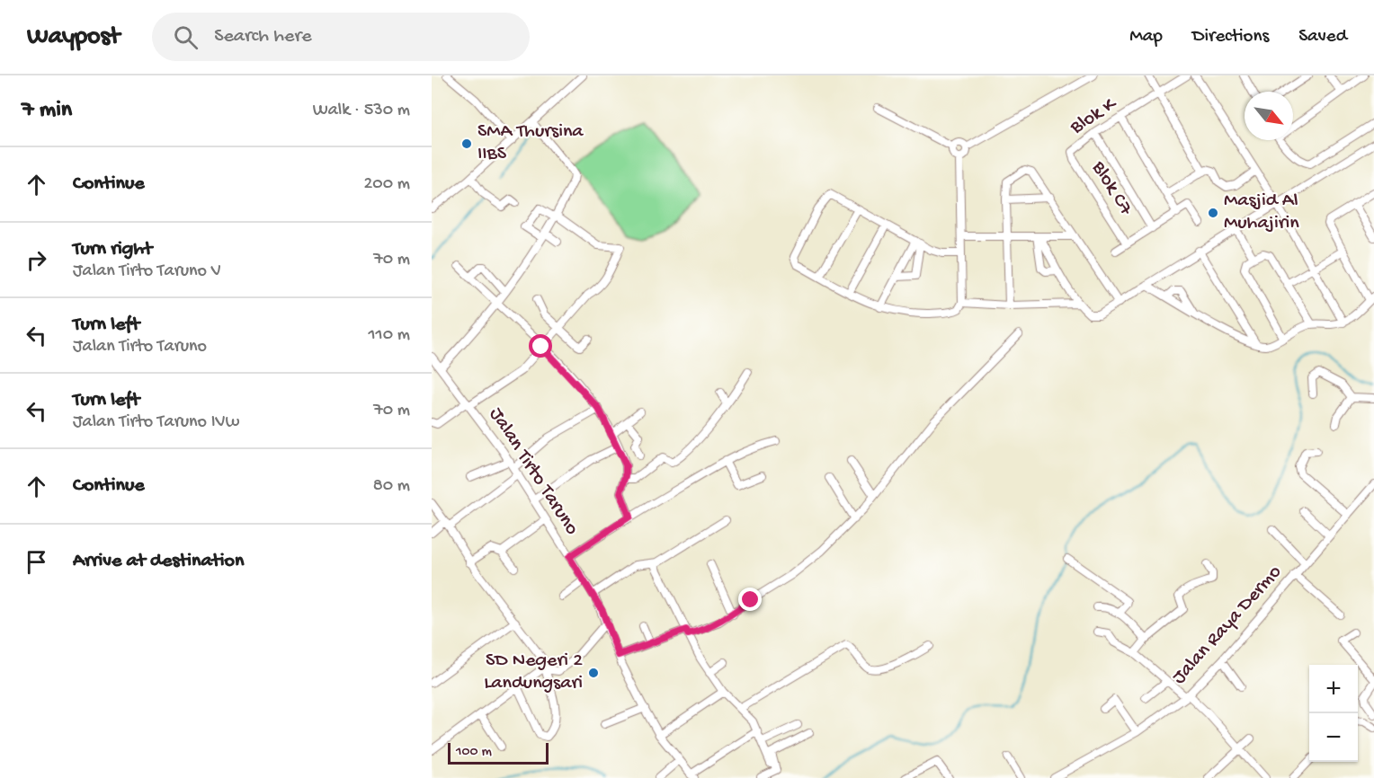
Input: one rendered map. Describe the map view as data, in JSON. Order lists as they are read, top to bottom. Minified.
{"streets":{"street":["Blok K","Blok C7","Jalan Tirto Taruno","Jalan Raya Dermo"]},"crossings":[["Blok K","Blok C7"]],"places":["SMA Thursina IIBS","Masjid Al Muhajirin","SD Negeri 2 Landungsari"],"scale_bar":"100 m","north":"bottom right","page":{"header":"Waypost","search":"Search here","nav":["Map","Directions","Saved"],"heading":["7 min","Walk · 530 m"],"list":[["Continue","200 m"],["Turn right","Jalan Tirto Taruno V","70 m"],["Turn left","Jalan Tirto Taruno","110 m"],["Turn left","Jalan Tirto Taruno IVw","70 m"],["Continue","80 m"],"Arrive at destination"],"map_buttons":["+","−"],"scale":"100 m"}}
